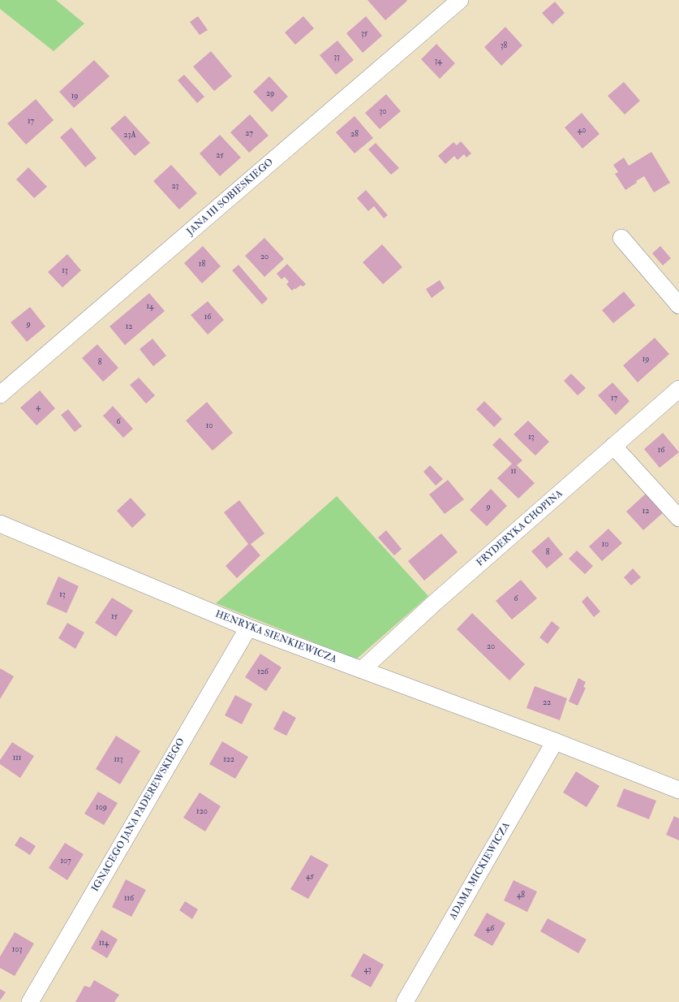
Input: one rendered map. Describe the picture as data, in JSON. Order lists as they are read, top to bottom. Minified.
{"streets":{"street":["JANA III SOBIESKIEGO","FRYDERYKA CHOPINA","HENRYKA SIENKIEWICZA","IGNACEGO JANA PADEREWSKIEGO","ADAMA MICKIEWICZA"]},"crossings":[["FRYDERYKA CHOPINA","HENRYKA SIENKIEWICZA"],["HENRYKA SIENKIEWICZA","IGNACEGO JANA PADEREWSKIEGO"],["HENRYKA SIENKIEWICZA","ADAMA MICKIEWICZA"]],"house_numbers":["35","38","33","34","29","19","30","17","40","27","28","23A","25","23","20","18","13","14","16","9","12","19","8","17","4","6","10","13","16","11","9","12","10","8","13","6","15","20","126","22","111","113","122","109","120","107","45","48","116","46","114","103","43"]}
